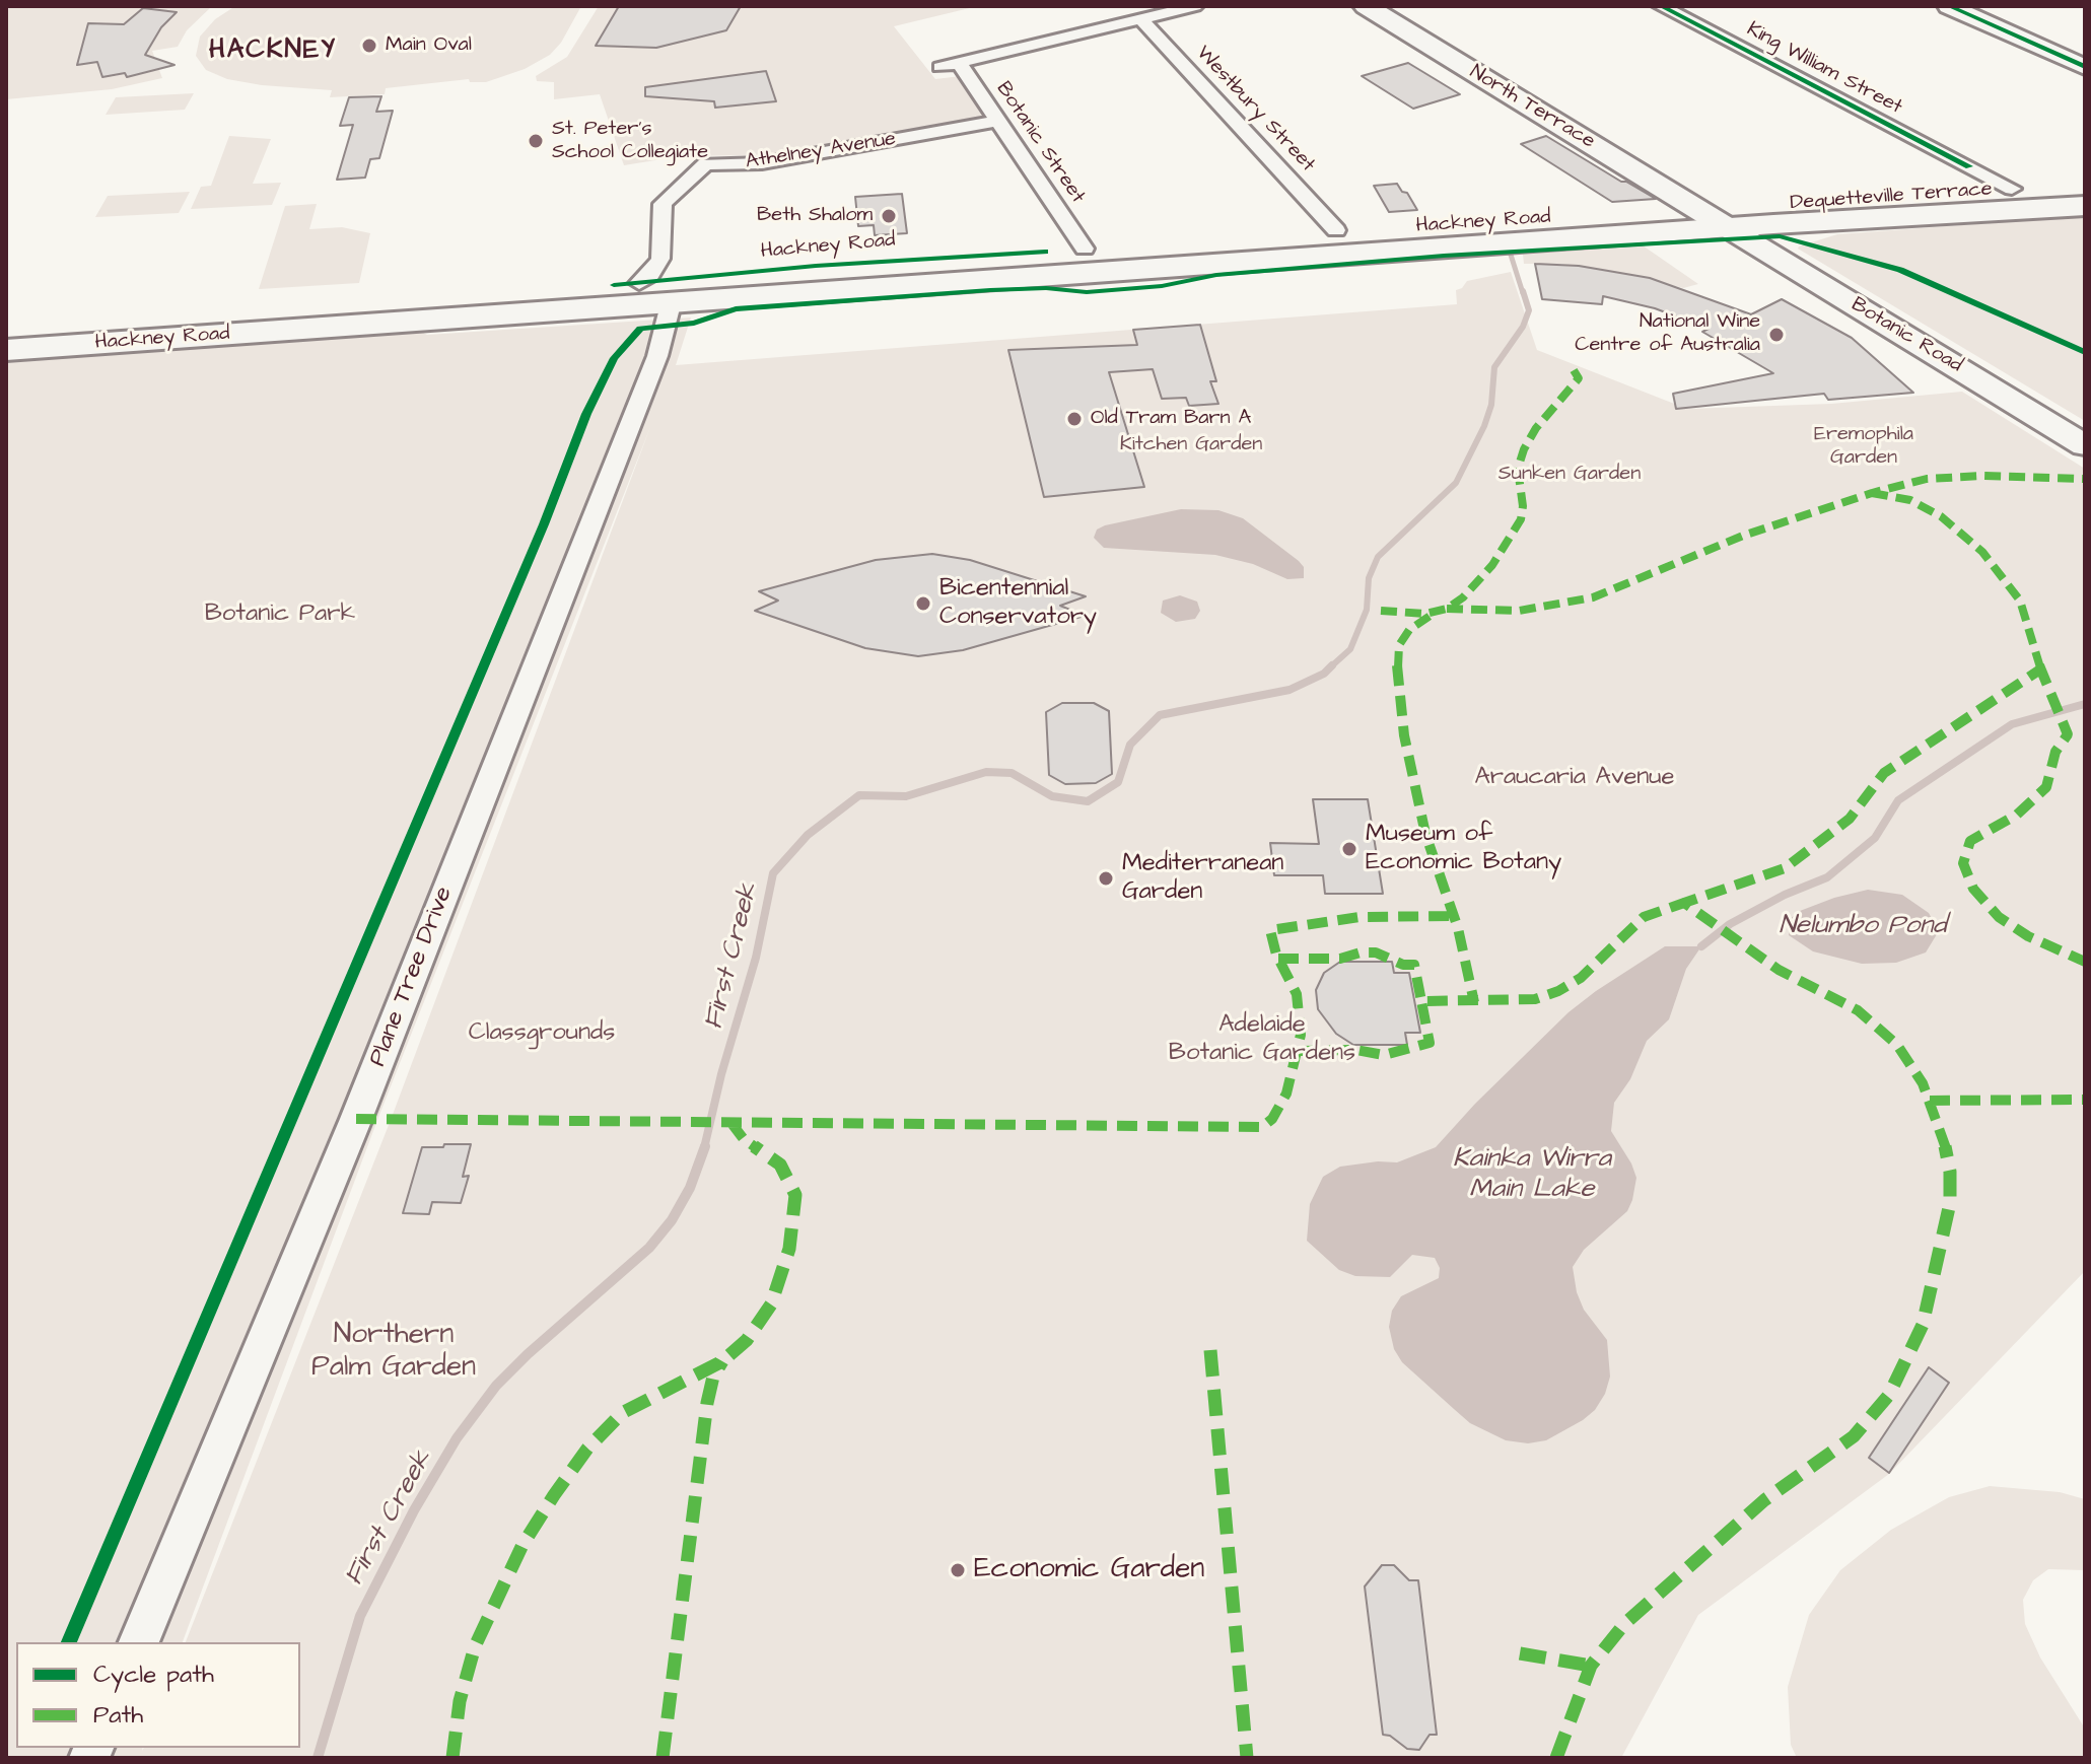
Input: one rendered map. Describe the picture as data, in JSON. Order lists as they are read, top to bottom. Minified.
{"streets":{"main road":["North Terrace","Dequetteville Terrace","Hackney Road","Botanic Road"],"street":["King William Street","Westbury Street","Botanic Street","Athelney Avenue","Plane Tree Drive"]},"crossings":[["King William Street","Dequetteville Terrace"],["North Terrace","Dequetteville Terrace"],["North Terrace","Hackney Road"],["North Terrace","Botanic Road"],["Westbury Street","Hackney Road"],["Botanic Street","Athelney Avenue"],["Botanic Street","Hackney Road"],["Athelney Avenue","Hackney Road"],["Athelney Avenue","Plane Tree Drive"],["Dequetteville Terrace","Hackney Road"],["Dequetteville Terrace","Botanic Road"],["Hackney Road","Botanic Road"],["Hackney Road","Plane Tree Drive"]],"districts":["HACKNEY"],"water":["Nelumbo Pond","First Creek","Kainka Wirra Main Lake"],"parks":["Eremophila Garden","Kitchen Garden","Sunken Garden","Botanic Park","Araucaria Avenue","Adelaide Botanic Gardens","Classgrounds","Northern Palm Garden"],"places":["Main Oval","St. Peter's School Collegiate","Beth Shalom","National Wine Centre of Australia","Old Tram Barn A","Bicentennial Conservatory","Museum of Economic Botany","Mediterranean Garden","Economic Garden"],"legend":["Cycle path","Path"]}
